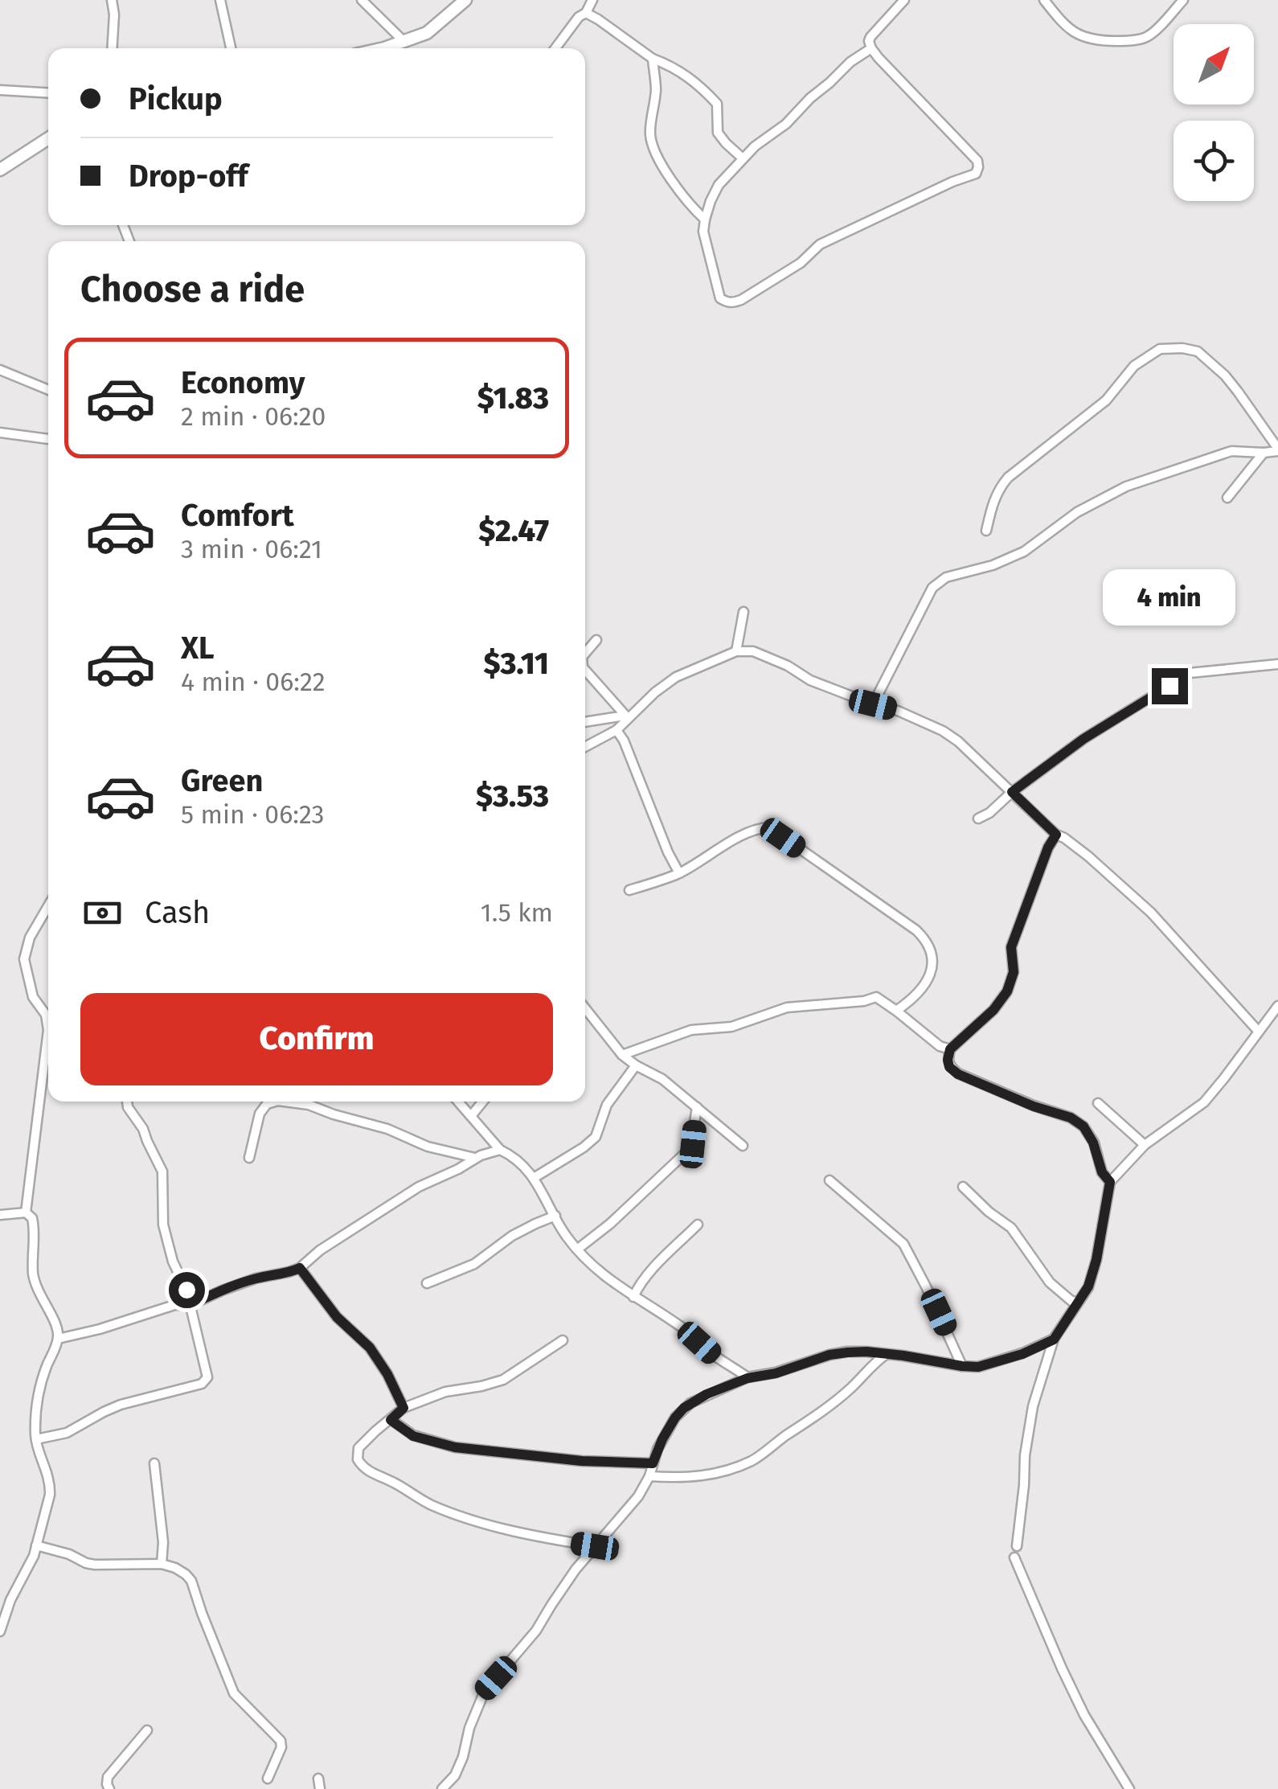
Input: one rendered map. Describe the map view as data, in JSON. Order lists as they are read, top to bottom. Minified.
{"north":"top right","page":{"banner":["Pickup","Drop-off"],"heading":"Choose a ride","list":[{"name":"Economy","note":"2 min · 06:20","value":"$1.83"},{"name":"Comfort","note":"3 min · 06:21","value":"$2.47"},{"name":"XL","note":"4 min · 06:22","value":"$3.11"},{"name":"Green","note":"5 min · 06:23","value":"$3.53"}],"bubble":"4 min","pay":["Cash","1.5 km"],"buttons":"Confirm"}}
